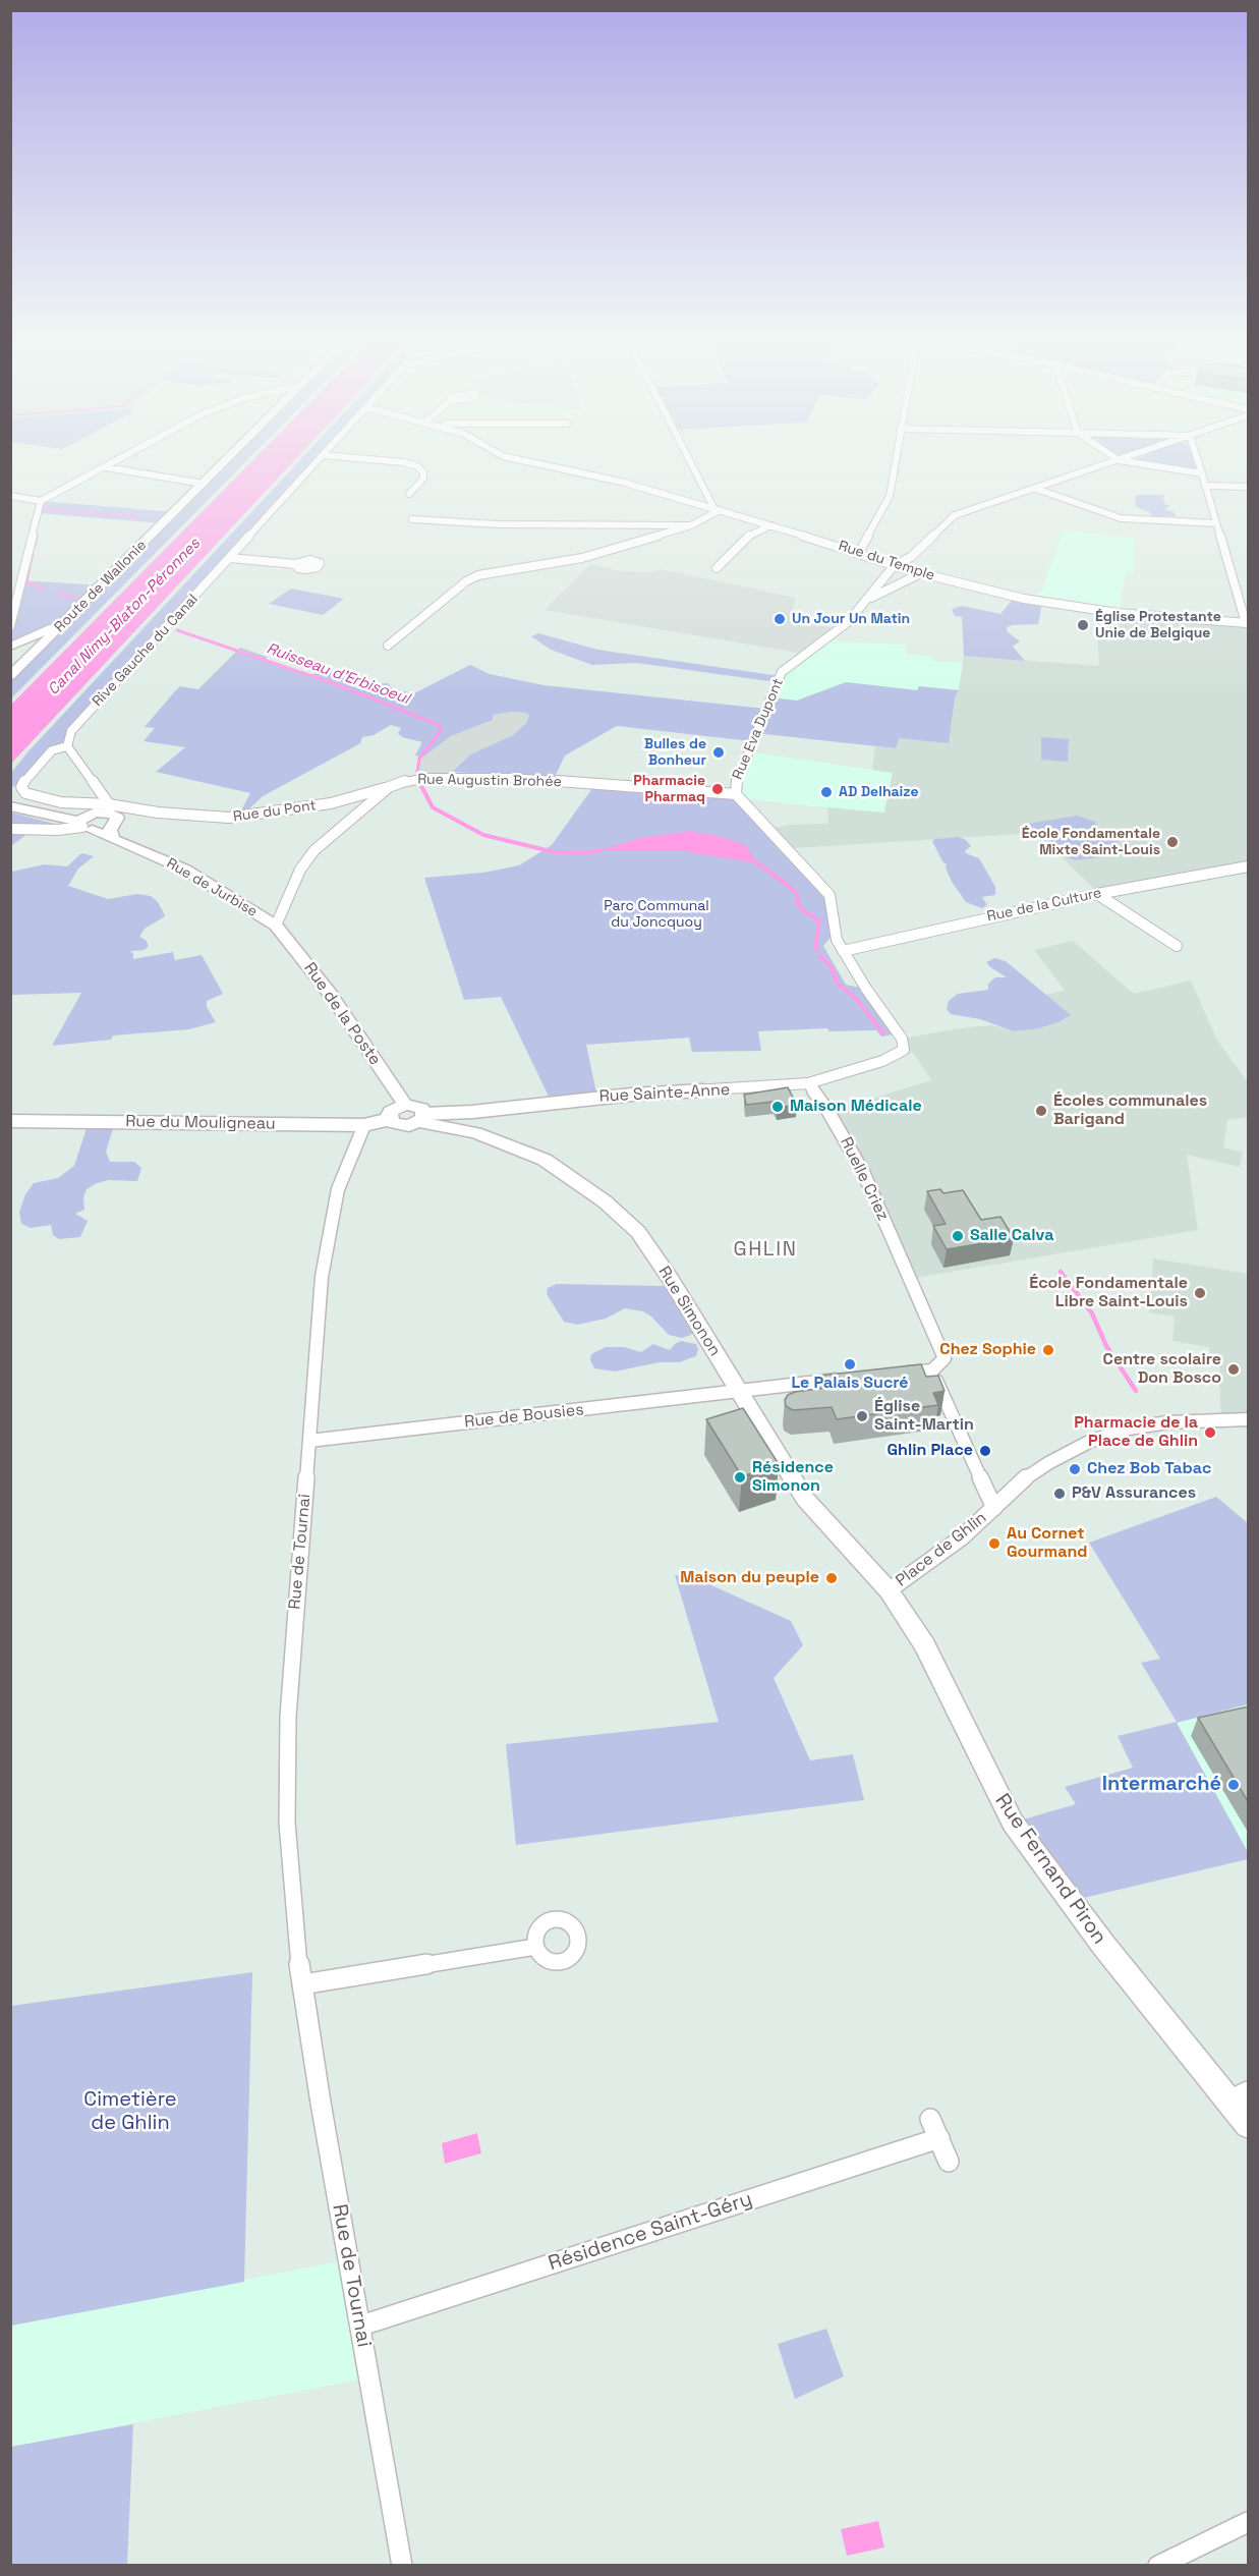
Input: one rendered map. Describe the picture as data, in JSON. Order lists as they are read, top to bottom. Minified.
{"streets":{"street":["Rue du Temple","Route de Wallonie","Rive Gauche du Canal","Rue Eva Dupont","Rue Augustin Brohée","Rue du Pont","Rue de Jurbise","Rue de la Culture","Rue de la Poste","Rue Sainte-Anne","Rue du Mouligneau","Ruelle Criez","Rue Simonon","Rue de Bousies","Place de Ghlin","Rue de Tournai","Rue Fernand Piron","Résidence Saint-Géry"]},"crossings":[["Rue du Temple","Rue Eva Dupont"],["Rue Eva Dupont","Rue Augustin Brohée"],["Rue Augustin Brohée","Rue du Pont"],["Rue Augustin Brohée","Rue de Jurbise"],["Rue Augustin Brohée","Rue de la Poste"],["Rue de Jurbise","Rue de la Poste"],["Rue de la Culture","Rue Sainte-Anne"],["Rue Sainte-Anne","Ruelle Criez"],["Rue Sainte-Anne","Rue Simonon"],["Rue du Mouligneau","Rue de Tournai"],["Ruelle Criez","Place de Ghlin"],["Rue Simonon","Rue de Bousies"],["Rue Simonon","Place de Ghlin"],["Rue Simonon","Rue Fernand Piron"],["Rue de Bousies","Rue de Tournai"],["Place de Ghlin","Rue Fernand Piron"],["Rue de Tournai","Résidence Saint-Géry"]],"districts":["GHLIN"],"water":["Canal Nimy-Blaton-Péronnes","Ruisseau d'Erbisoeul"],"parks":["Parc Communal du Joncquoy","Cimetière de Ghlin"],"places":["Un Jour Un Matin","Église Protestante Unie de Belgique","Bulles de Bonheur","Pharmacie Pharmaq","AD Delhaize","École Fondamentale Mixte Saint-Louis","Maison Médicale","Écoles communales Barigand","Salle Calva","École Fondamentale Libre Saint-Louis","Chez Sophie","Le Palais Sucré","Centre scolaire Don Bosco","Église Saint-Martin","Pharmacie de la Place de Ghlin","Ghlin Place","Chez Bob Tabac","Résidence Simonon","P&V Assurances","Au Cornet Gourmand","Maison du peuple","Intermarché"]}
